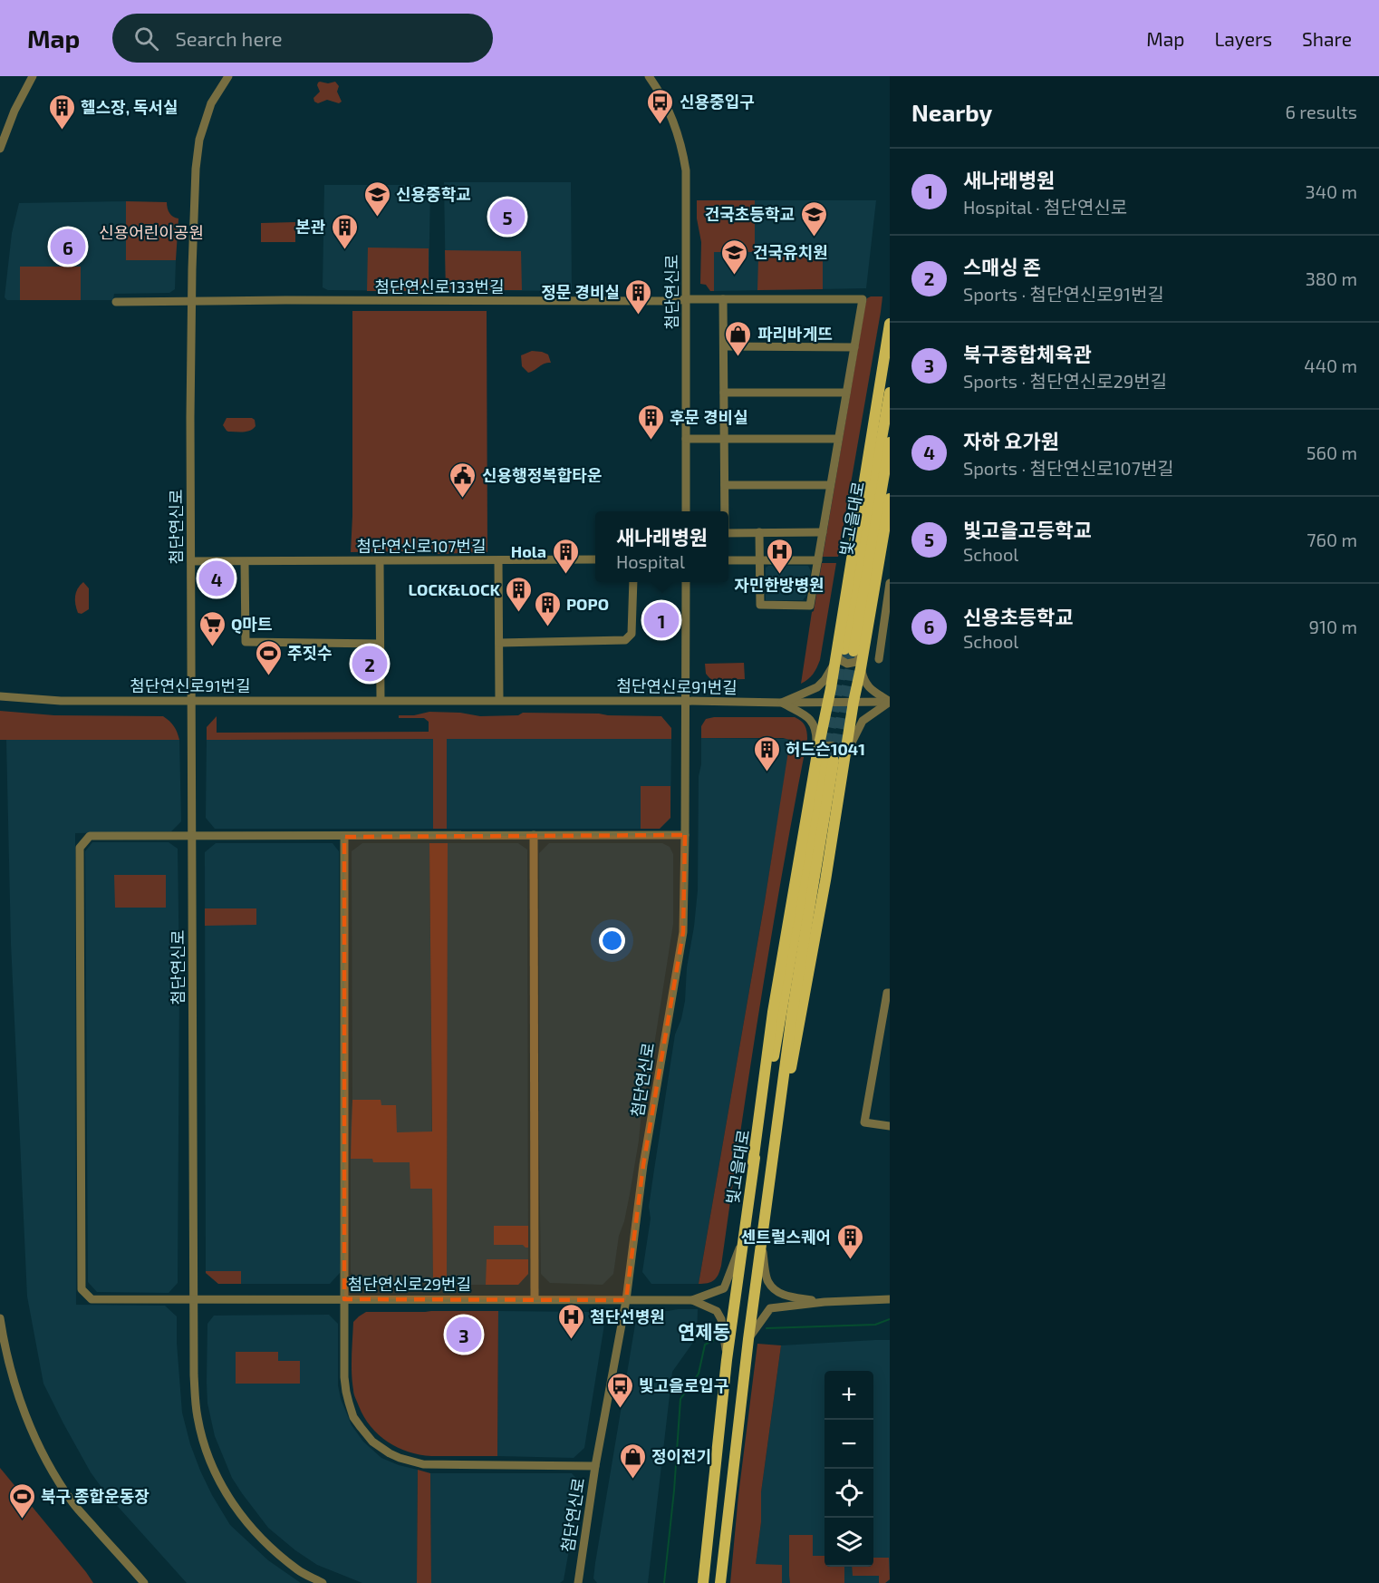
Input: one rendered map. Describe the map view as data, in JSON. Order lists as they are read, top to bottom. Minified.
{"streets":{"main road":["빛고을대로"],"street":["첨단연신로133번길","첨단연신로","첨단연신로107번길","첨단연신로91번길","첨단연신로29번길"]},"crossings":[["첨단연신로133번길","첨단연신로"],["첨단연신로","첨단연신로107번길"],["첨단연신로","첨단연신로91번길"],["첨단연신로","첨단연신로29번길"]],"districts":["연제동"],"parks":["신용어린이공원"],"places":{"bus stop":["신용중입구","빛고을로입구"],"building":["헬스장, 독서실","본관","정문 경비실","후문 경비실","Hola","LOCK&LOCK","POPO","허드슨1041","센트럴스퀘어"],"school or university":["신용중학교","건국초등학교","건국유치원"],"shop":["파리바게뜨","정이전기"],"public building":["신용행정복합타운"],"hospital":["자민한방병원","첨단선병원"],"supermarket":["Q마트"],"sports":["주짓수","북구 종합운동장"]},"page":{"header":"Map","search":"Search here","nav":["Map","Layers","Share"],"heading":["Nearby","6 results"],"list":[{"mark":"1","name":"새나래병원","note":"Hospital · 첨단연신로","value":"340 m"},{"mark":"2","name":"스매싱 존","note":"Sports · 첨단연신로91번길","value":"380 m"},{"mark":"3","name":"북구종합체육관","note":"Sports · 첨단연신로29번길","value":"440 m"},{"mark":"4","name":"자하 요가원","note":"Sports · 첨단연신로107번길","value":"560 m"},{"mark":"5","name":"빛고을고등학교","note":"School","value":"760 m"},{"mark":"6","name":"신용초등학교","note":"School","value":"910 m"}],"pins":["5","6","4","1","2","3"],"popup":["새나래병원","Hospital"],"map_buttons":["+","−"]}}
